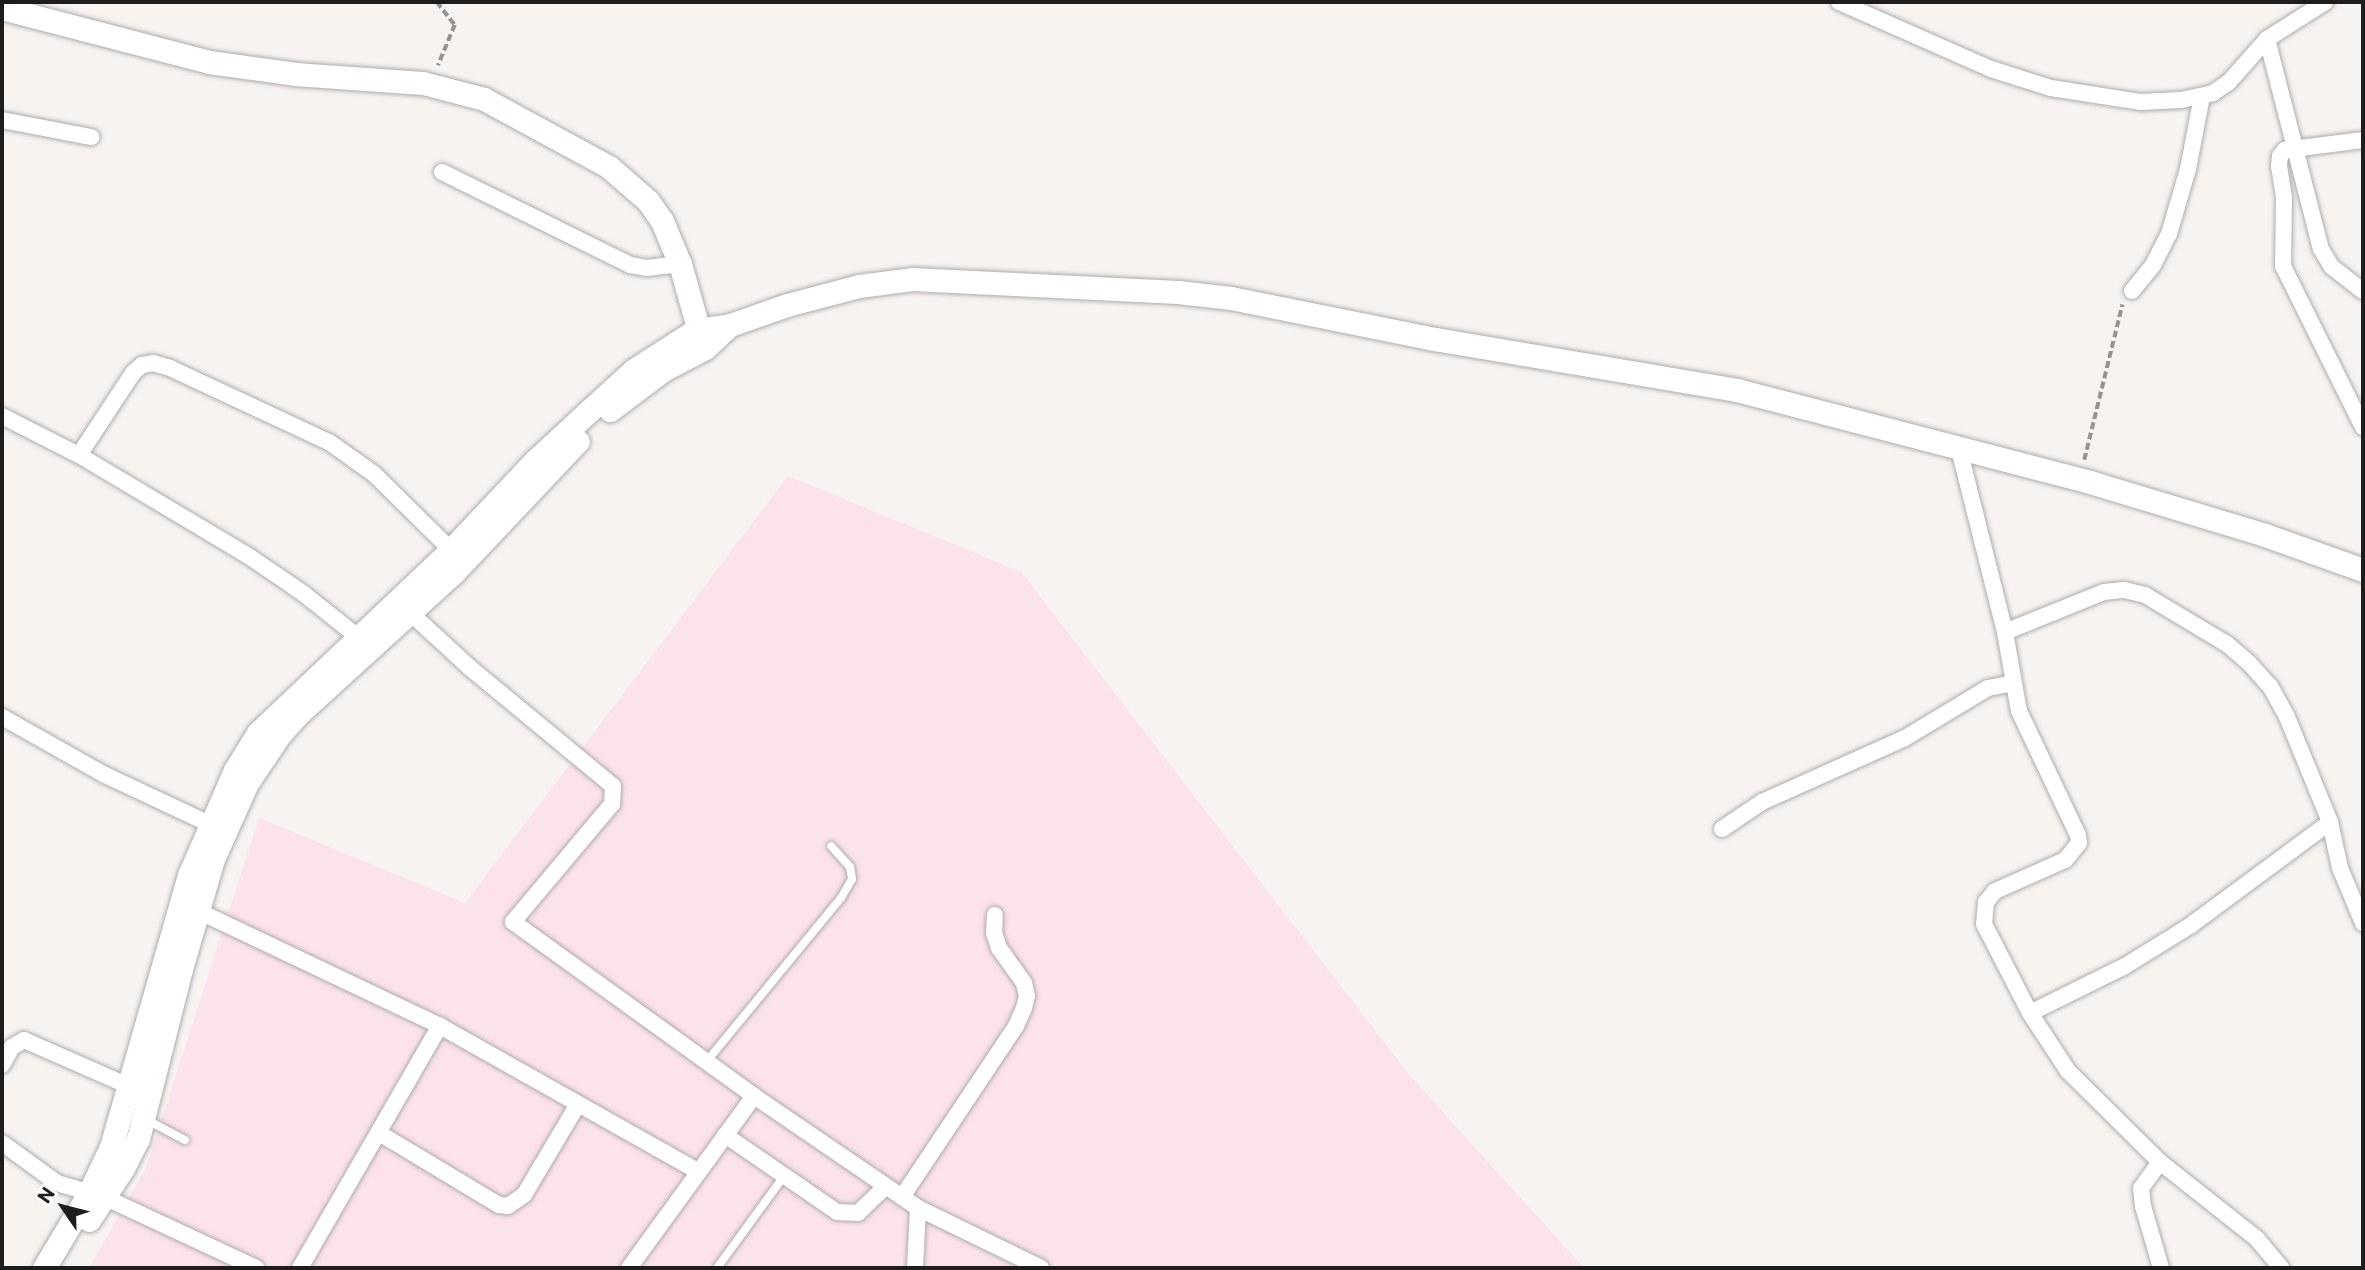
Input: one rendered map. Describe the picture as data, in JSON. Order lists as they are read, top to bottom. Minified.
{"north":"top left"}
